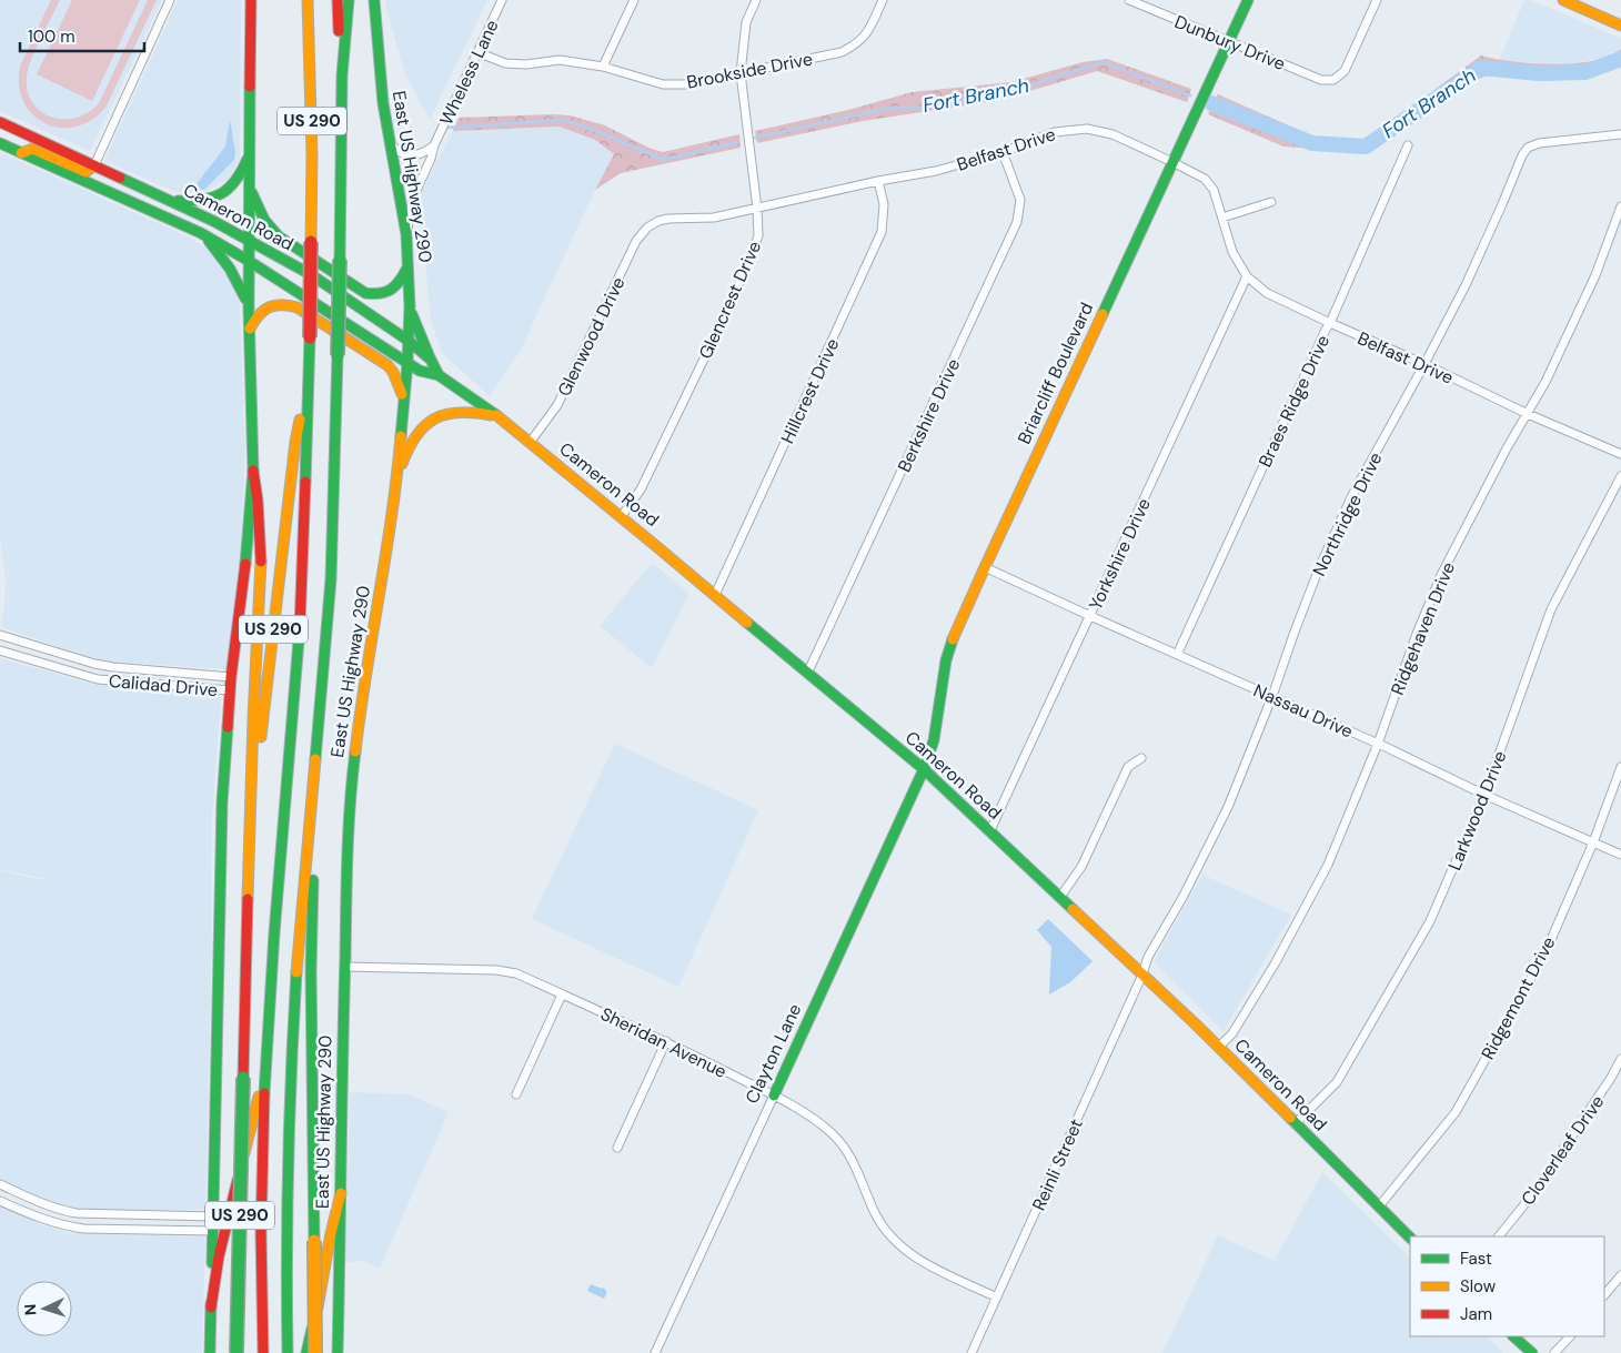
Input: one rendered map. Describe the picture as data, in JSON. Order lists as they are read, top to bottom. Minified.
{"streets":{"main road":["US 290","East US Highway 290","Cameron Road","Briarcliff Boulevard","Clayton Lane"],"street":["Dunbury Drive","Brookside Drive","Wheless Lane","Belfast Drive","Glencrest Drive","Glenwood Drive","Hillcrest Drive","Braes Ridge Drive","Berkshire Drive","Northridge Drive","Yorkshire Drive","Ridgehaven Drive","Calidad Drive","Nassau Drive","Larkwood Drive","Ridgemont Drive","Sheridan Avenue","Cloverleaf Drive","Reinli Street"]},"crossings":[["Dunbury Drive","Briarcliff Boulevard"],["Brookside Drive","Wheless Lane"],["Brookside Drive","Glencrest Drive"],["Wheless Lane","East US Highway 290"],["Belfast Drive","Glencrest Drive"],["Belfast Drive","Glenwood Drive"],["Belfast Drive","Briarcliff Boulevard"],["Belfast Drive","Hillcrest Drive"],["Belfast Drive","Braes Ridge Drive"],["Belfast Drive","Berkshire Drive"],["Belfast Drive","Northridge Drive"],["Belfast Drive","Yorkshire Drive"],["Belfast Drive","Ridgehaven Drive"],["East US Highway 290","Cameron Road"],["East US Highway 290","Sheridan Avenue"],["Cameron Road","Glencrest Drive"],["Cameron Road","Glenwood Drive"],["Cameron Road","Briarcliff Boulevard"],["Cameron Road","Hillcrest Drive"],["Cameron Road","Berkshire Drive"],["Cameron Road","Northridge Drive"],["Cameron Road","Yorkshire Drive"],["Cameron Road","Ridgehaven Drive"],["Cameron Road","Larkwood Drive"],["Cameron Road","Ridgemont Drive"],["Cameron Road","Clayton Lane"],["Cameron Road","Reinli Street"],["Briarcliff Boulevard","Nassau Drive"],["Briarcliff Boulevard","Clayton Lane"],["Braes Ridge Drive","Nassau Drive"],["Northridge Drive","Nassau Drive"],["Northridge Drive","Reinli Street"],["Yorkshire Drive","Nassau Drive"],["Ridgehaven Drive","Nassau Drive"],["Nassau Drive","Larkwood Drive"],["Nassau Drive","Ridgemont Drive"],["Sheridan Avenue","Clayton Lane"],["Sheridan Avenue","Reinli Street"]],"water":["Fort Branch"],"legend":["Fast","Slow","Jam"],"scale_bar":"100 m","north":"left"}
